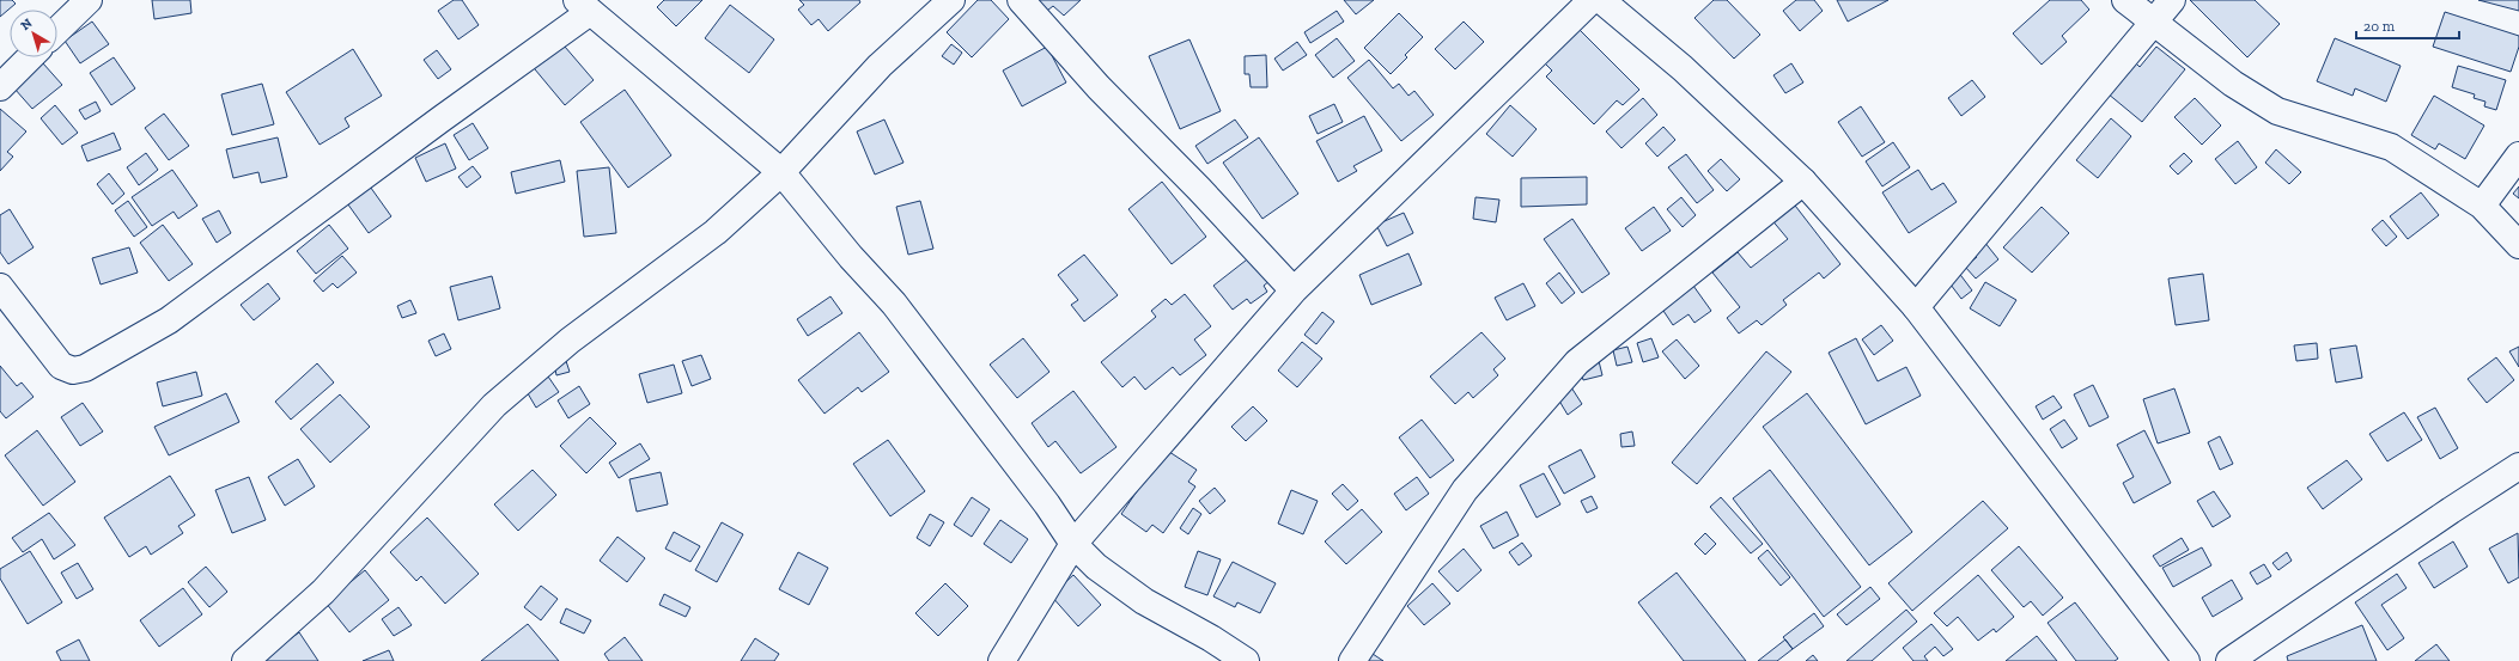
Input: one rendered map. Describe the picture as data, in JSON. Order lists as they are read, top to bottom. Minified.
{"scale_bar":"20 m","north":"top left"}
